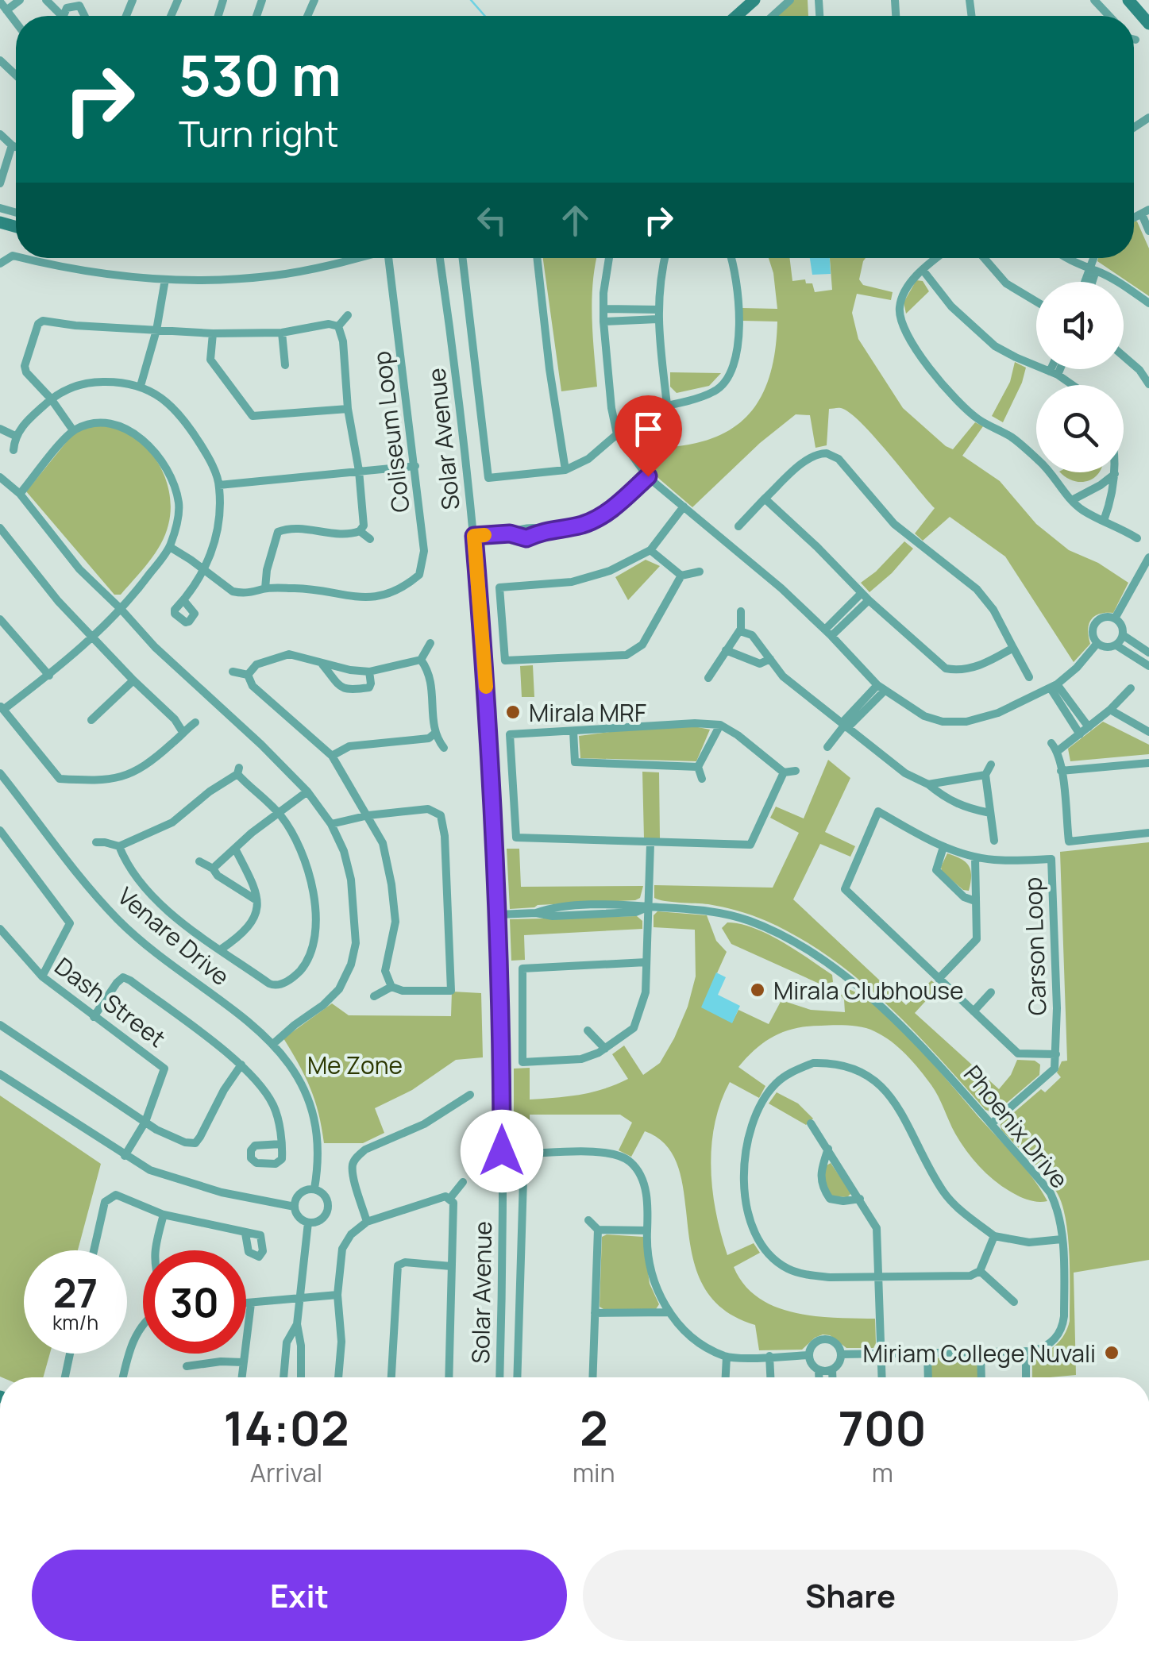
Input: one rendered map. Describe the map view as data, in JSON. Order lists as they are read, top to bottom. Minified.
{"streets":{"street":["Coliseum Loop","Solar Avenue","Venare Drive","Carson Loop","Dash Street","Phoenix Drive"]},"crossings":[["Solar Avenue","Phoenix Drive"]],"parks":["Me Zone"],"places":["Mirala MRF","Mirala Clubhouse","Miriam College Nuvali"],"page":{"turn":["530 m","Turn right"],"speed":"27 km/h","limit":"30","eta":["14:02","Arrival","2","min","700","m"],"buttons":["Exit","Share"]}}
